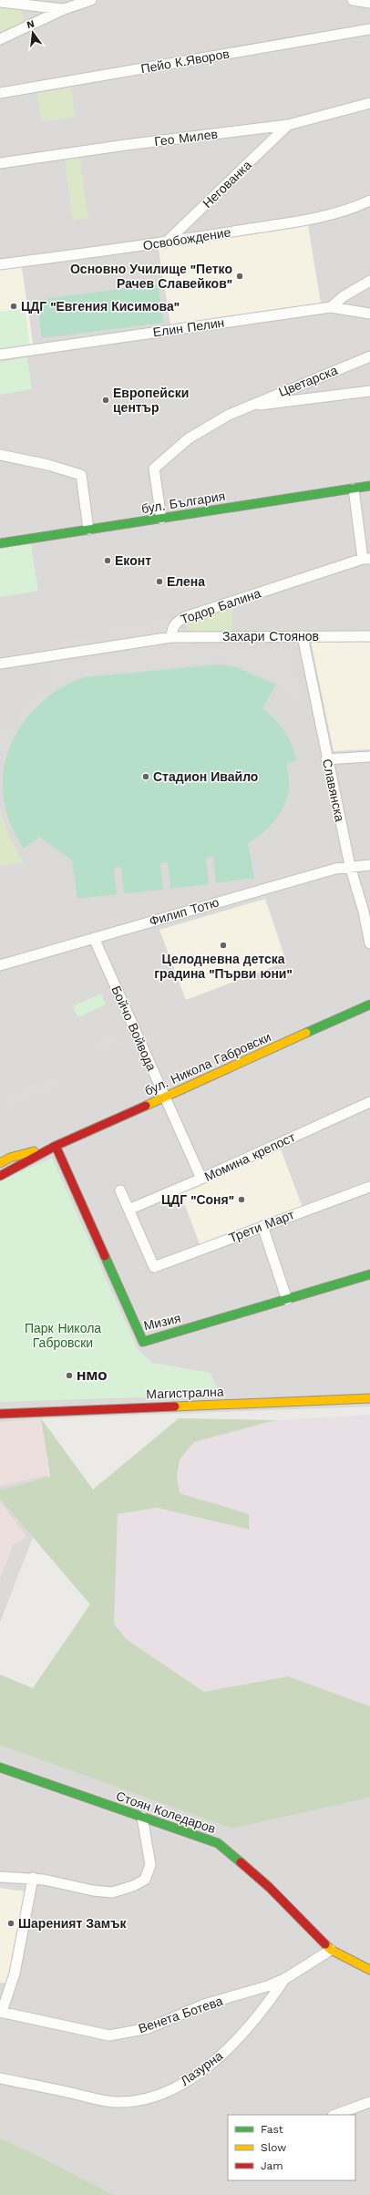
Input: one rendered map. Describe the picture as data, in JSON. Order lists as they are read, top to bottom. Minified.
{"streets":{"street":["Пейо К.Яворов","Гео Милев","Негованка","Освобождение","Елин Пелин","Цветарска","бул. България","Тодор Балина","Захари Стоянов","Славянска","Филип Тотю","Бойчо Войвода","бул. Никола Габровски","Момина крепост","Трети Март","Мизия","Магистрална","Стоян Коледаров","Венета Ботева","Лазурна"]},"crossings":[["Гео Милев","Негованка"],["Негованка","Освобождение"],["Тодор Балина","Захари Стоянов"],["Захари Стоянов","Славянска"],["Славянска","Филип Тотю"],["Филип Тотю","Бойчо Войвода"],["Бойчо Войвода","бул. Никола Габровски"],["Бойчо Войвода","Момина крепост"],["бул. Никола Габровски","Мизия"],["Момина крепост","Трети Март"],["Стоян Коледаров","Венета Ботева"],["Венета Ботева","Лазурна"]],"parks":["Парк Никола Габровски"],"places":["Основно Училище \"Петко Рачев Славейков\"","ЦДГ \"Евгения Кисимова\"","Европейски център","Еконт","Елена","Стадион Ивайло","Целодневна детска градина \"Първи юни\"","ЦДГ \"Соня\"","HMO","Шареният Замък"],"legend":["Fast","Slow","Jam"],"north":"top"}
